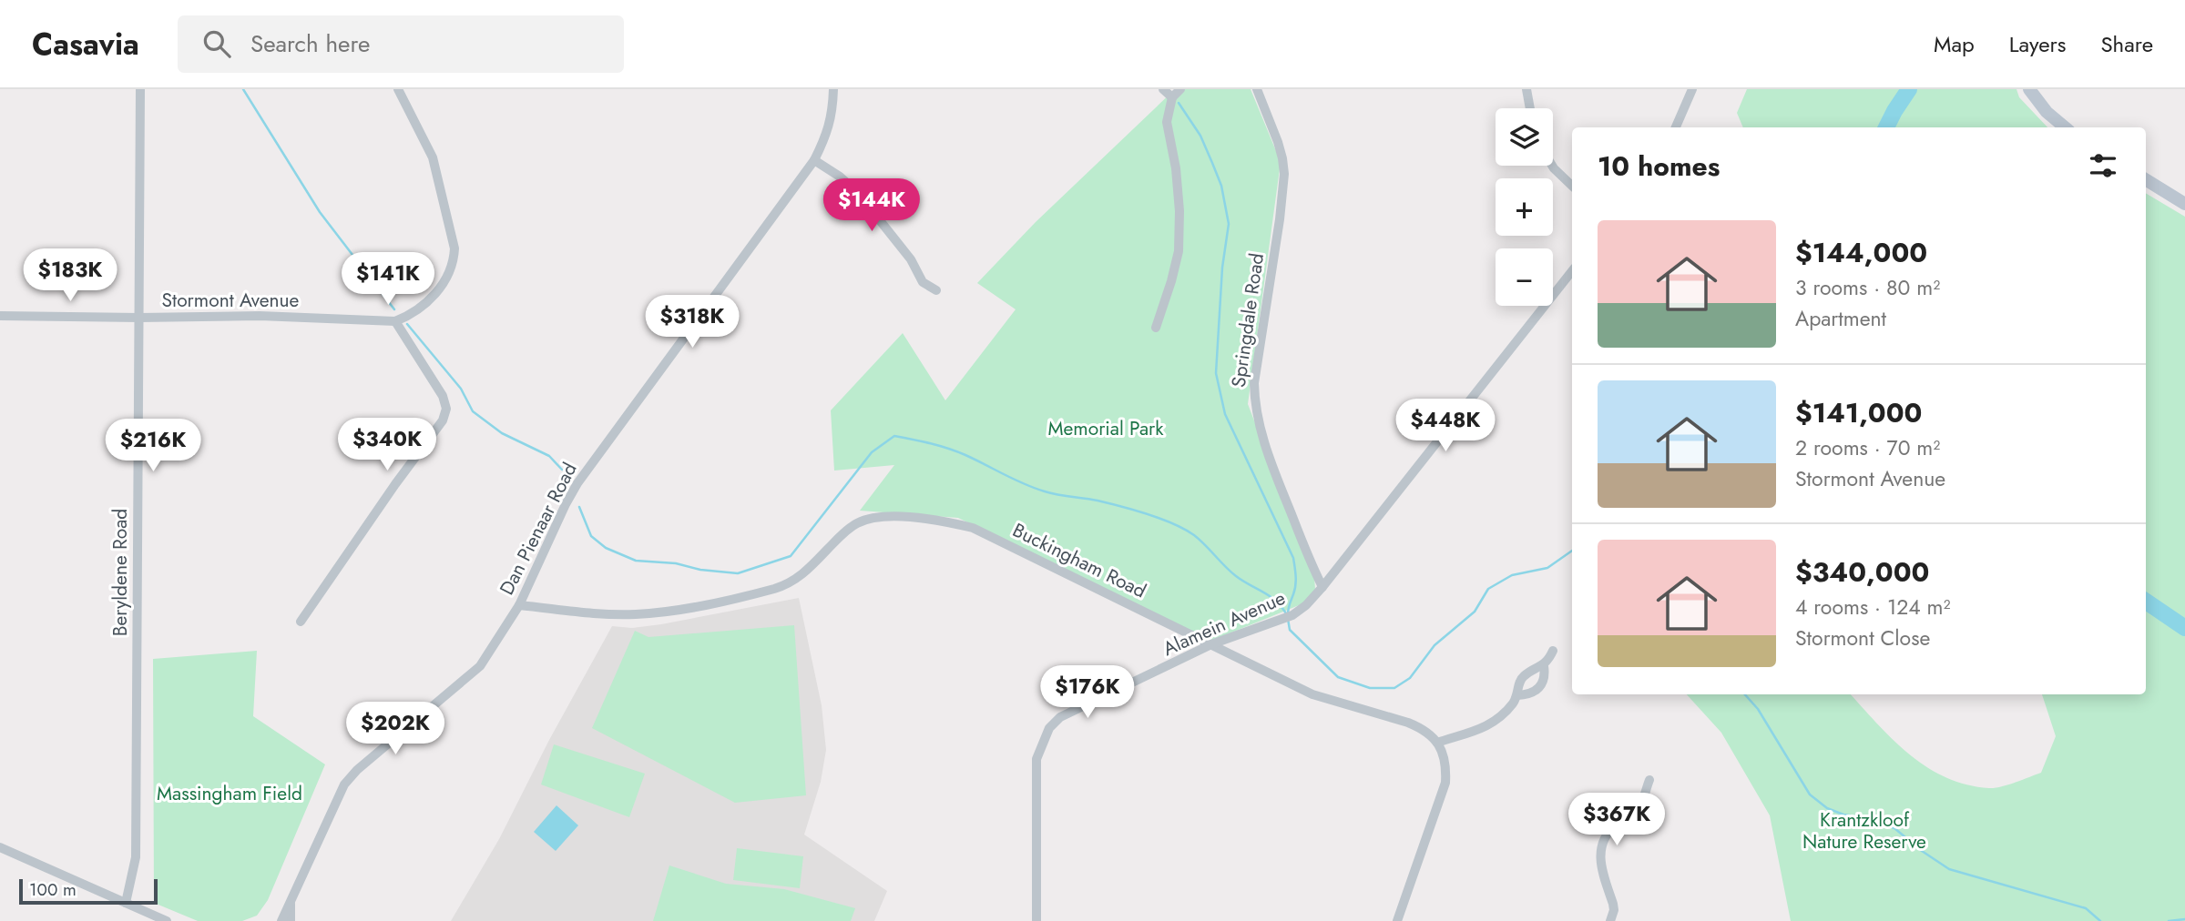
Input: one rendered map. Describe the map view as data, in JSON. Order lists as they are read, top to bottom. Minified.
{"streets":{"street":["Stormont Avenue","Springdale Road","Dan Pienaar Road","Buckingham Road","Beryldene Road","Alamein Avenue"]},"crossings":[["Stormont Avenue","Beryldene Road"],["Springdale Road","Alamein Avenue"],["Dan Pienaar Road","Buckingham Road"],["Buckingham Road","Alamein Avenue"]],"parks":["Memorial Park","Massingham Field","Krantzkloof Nature Reserve"],"scale_bar":"100 m","page":{"header":"Casavia","search":"Search here","nav":["Map","Layers","Share"],"map_buttons":["+","−"],"heading":"10 homes","price":["$144K","$183K","$141K","$318K","$448K","$340K","$216K","$176K","$202K","$367K"],"list":[{"name":"$144,000","note":"3 rooms · 80 m² · Apartment"},{"name":"$141,000","note":"2 rooms · 70 m² · Stormont Avenue"},{"name":"$340,000","note":"4 rooms · 124 m² · Stormont Close"}],"scale":"100 m"}}
